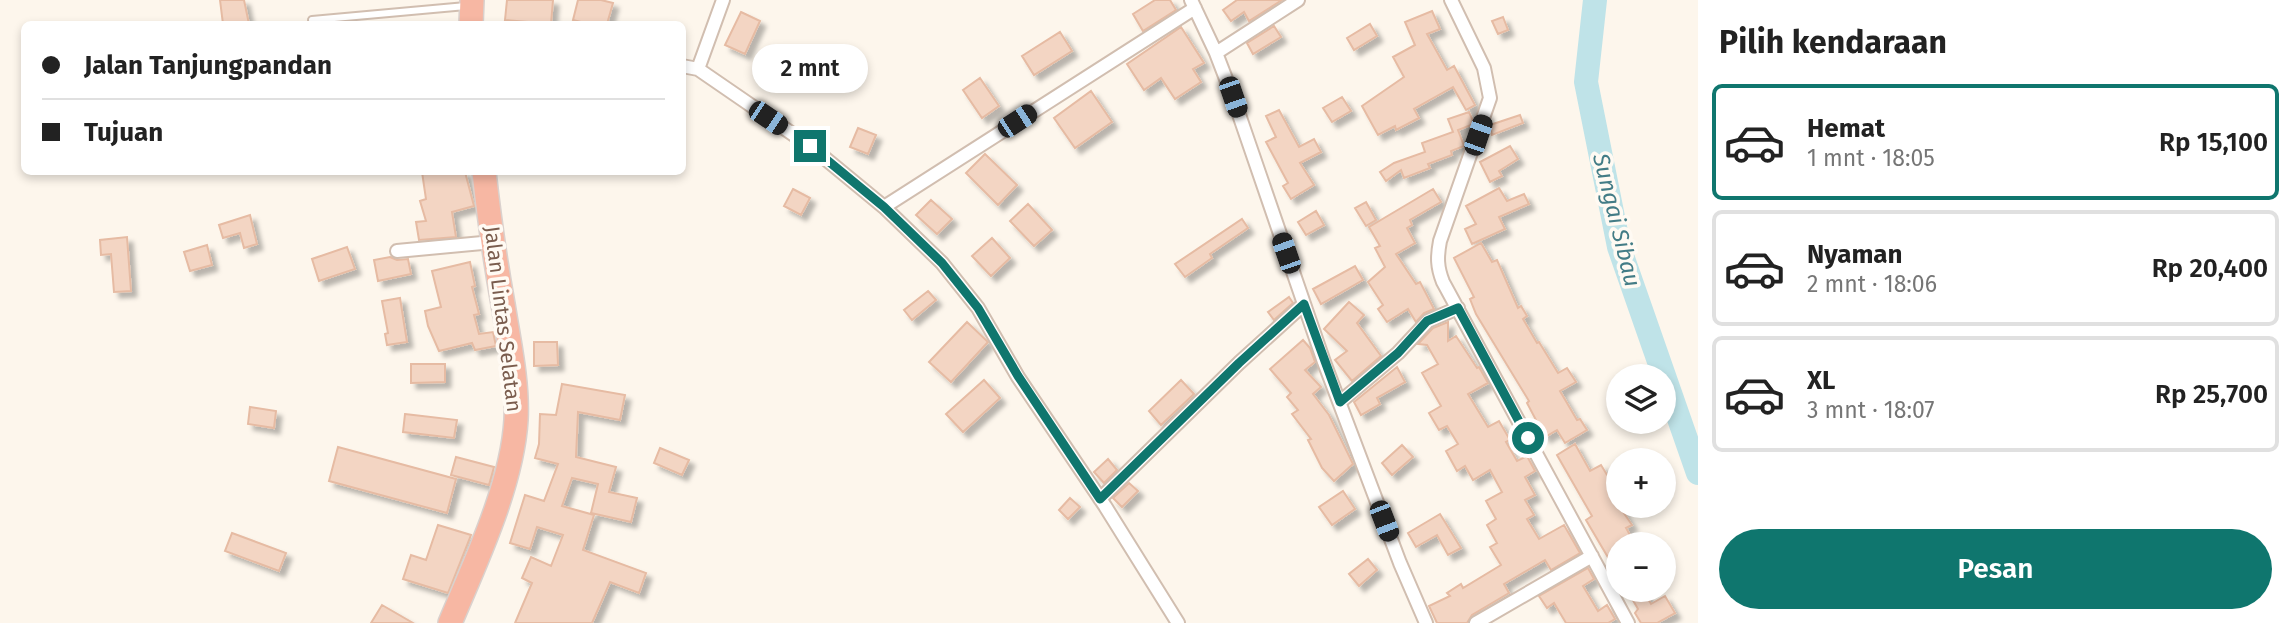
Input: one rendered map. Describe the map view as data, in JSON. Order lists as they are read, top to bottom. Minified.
{"streets":{"highway":["Jalan Lintas Selatan"]},"water":["Sungai Sibau"],"page":{"heading":"Pilih kendaraan","banner":["Jalan Tanjungpandan","Tujuan"],"bubble":"2 mnt","list":[{"name":"Hemat","note":"1 mnt · 18:05","value":"Rp 15,100"},{"name":"Nyaman","note":"2 mnt · 18:06","value":"Rp 20,400"},{"name":"XL","note":"3 mnt · 18:07","value":"Rp 25,700"}],"map_buttons":["+","−"],"buttons":"Pesan"}}
